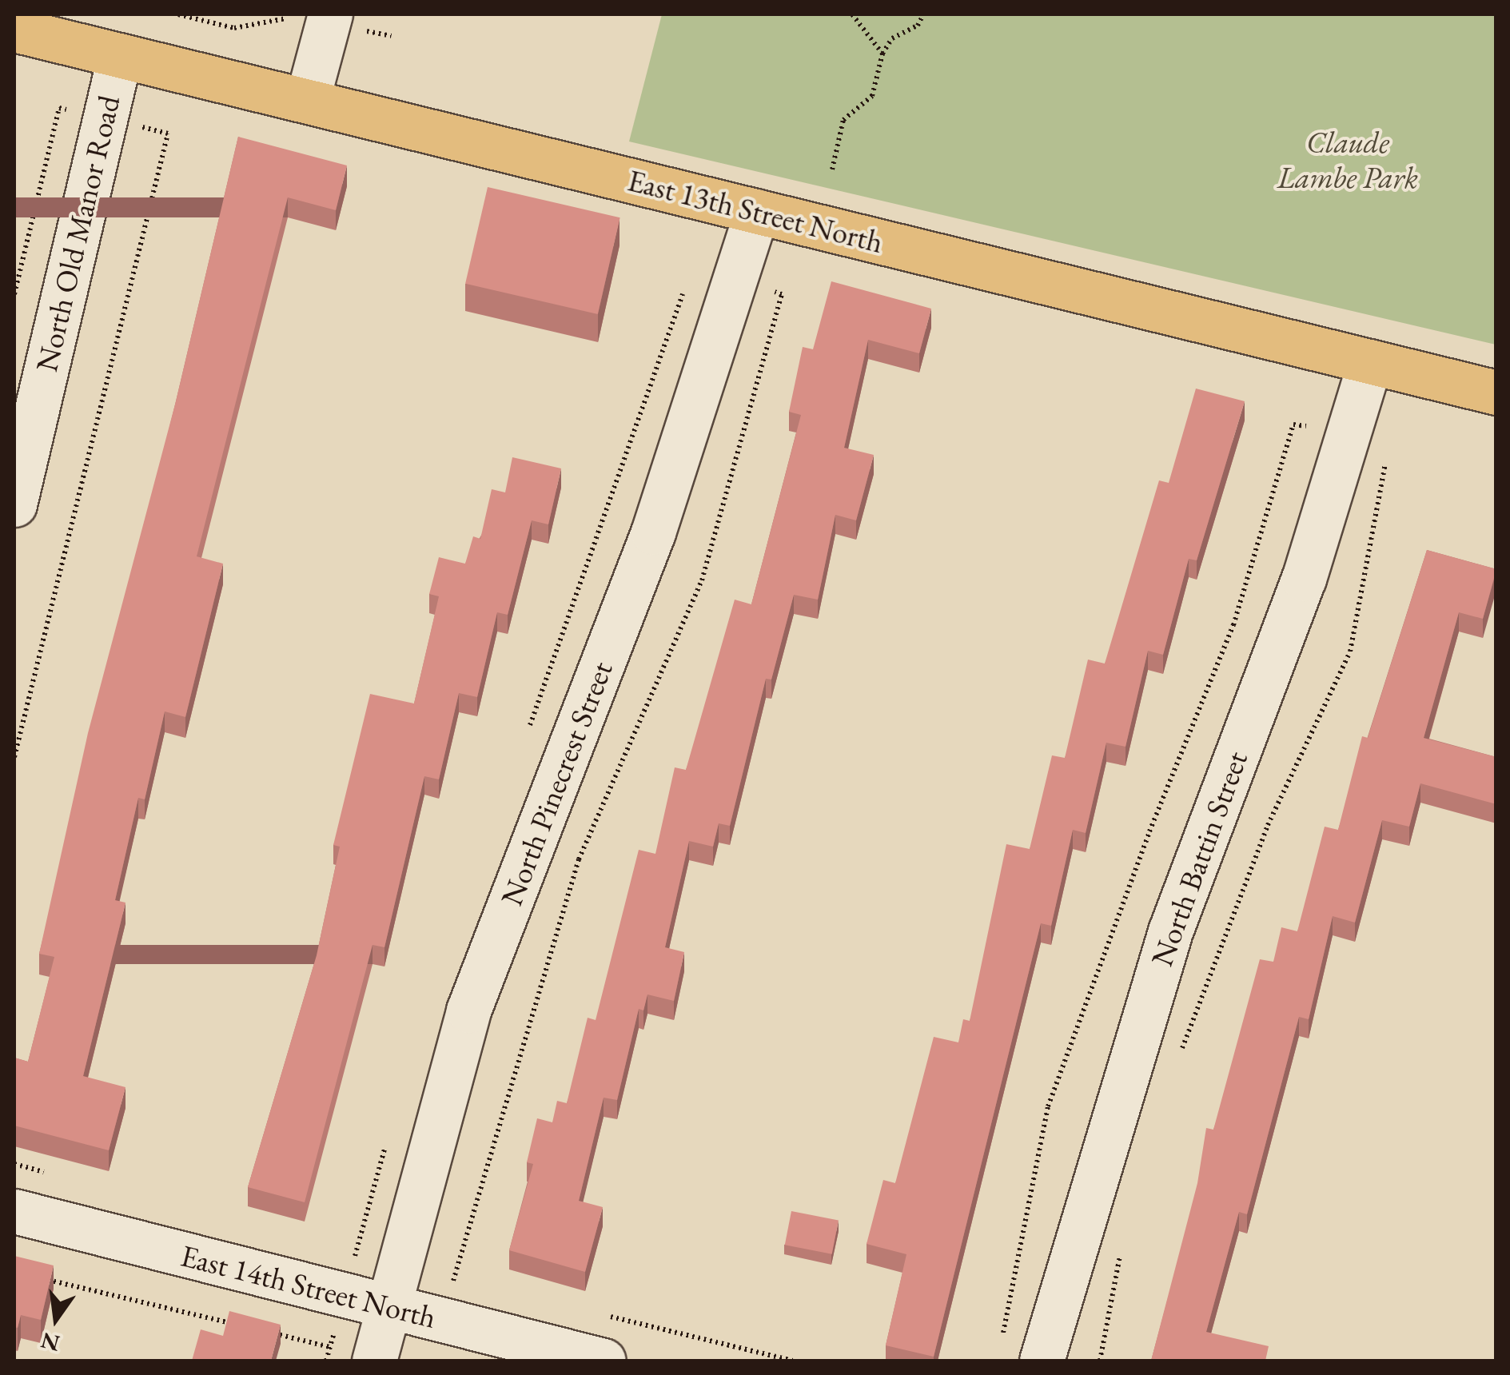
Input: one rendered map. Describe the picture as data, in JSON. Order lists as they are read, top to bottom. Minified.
{"streets":{"main road":["East 13th Street North"],"street":["North Old Manor Road","North Pinecrest Street","North Battin Street","East 14th Street North"]},"crossings":[["East 13th Street North","North Old Manor Road"],["East 13th Street North","North Pinecrest Street"],["East 13th Street North","North Battin Street"],["North Pinecrest Street","East 14th Street North"]],"parks":["Claude Lambe Park"],"north":"bottom"}
